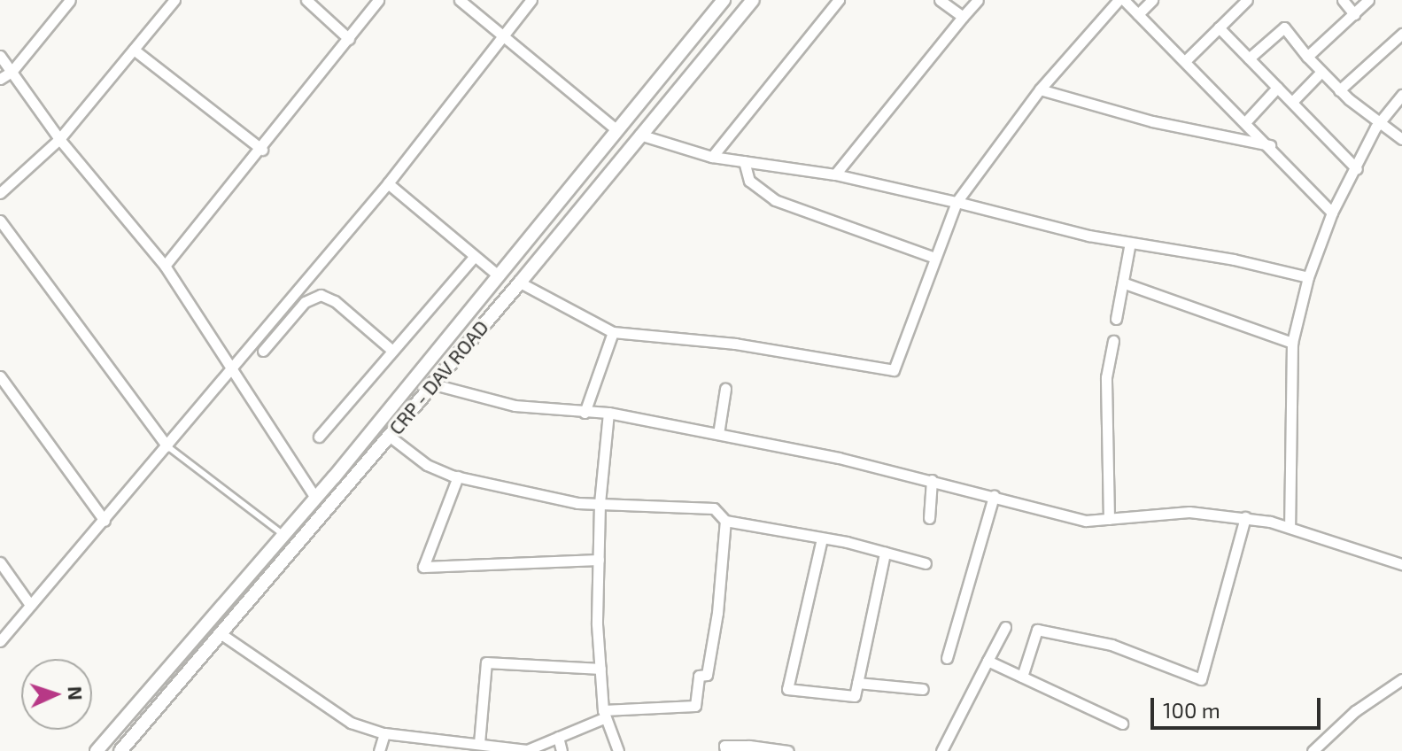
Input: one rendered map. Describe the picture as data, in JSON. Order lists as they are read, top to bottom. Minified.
{"streets":{"street":["CRP - DAV ROAD"]},"scale_bar":"100 m","north":"right"}
